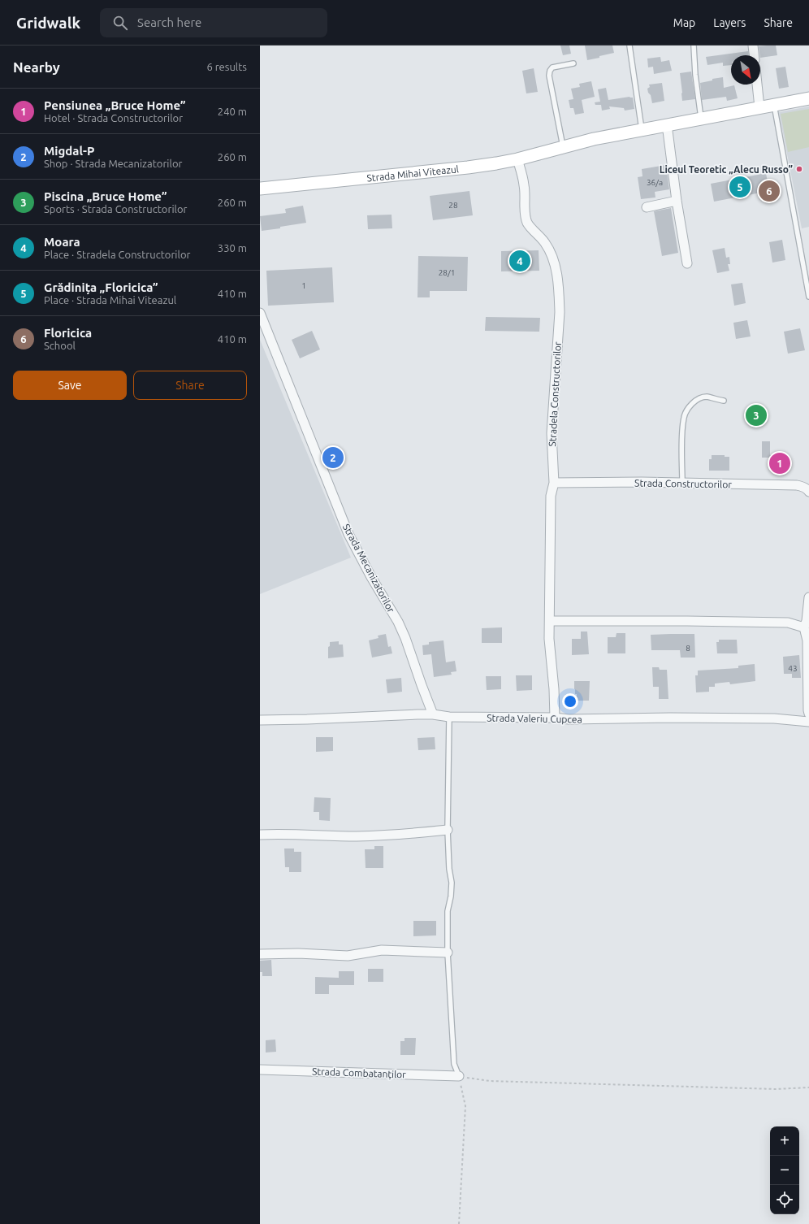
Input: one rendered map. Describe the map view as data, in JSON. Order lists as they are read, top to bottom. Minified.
{"streets":{"street":["Strada Mihai Viteazul","Stradela Constructorilor","Strada Constructorilor","Strada Mecanizatorilor","Strada Valeriu Cupcea","Strada Combatanților"]},"crossings":[["Strada Mihai Viteazul","Stradela Constructorilor"],["Stradela Constructorilor","Strada Constructorilor"],["Stradela Constructorilor","Strada Valeriu Cupcea"],["Strada Mecanizatorilor","Strada Valeriu Cupcea"]],"places":["Liceul Teoretic „Alecu Russo”"],"house_numbers":["36/a","28","28/1","1","8","43"],"north":"bottom right","page":{"header":"Gridwalk","search":"Search here","nav":["Map","Layers","Share"],"heading":["Nearby","6 results"],"list":[{"mark":"1","name":"Pensiunea „Bruce Home”","note":"Hotel · Strada Constructorilor","value":"240 m"},{"mark":"2","name":"Migdal-P","note":"Shop · Strada Mecanizatorilor","value":"260 m"},{"mark":"3","name":"Piscina „Bruce Home”","note":"Sports · Strada Constructorilor","value":"260 m"},{"mark":"4","name":"Moara","note":"Place · Stradela Constructorilor","value":"330 m"},{"mark":"5","name":"Grădinița „Floricica”","note":"Place · Strada Mihai Viteazul","value":"410 m"},{"mark":"6","name":"Floricica","note":"School","value":"410 m"}],"pins":["5","6","4","3","2","1"],"buttons":["Save","Share"],"map_buttons":["+","−"]}}
